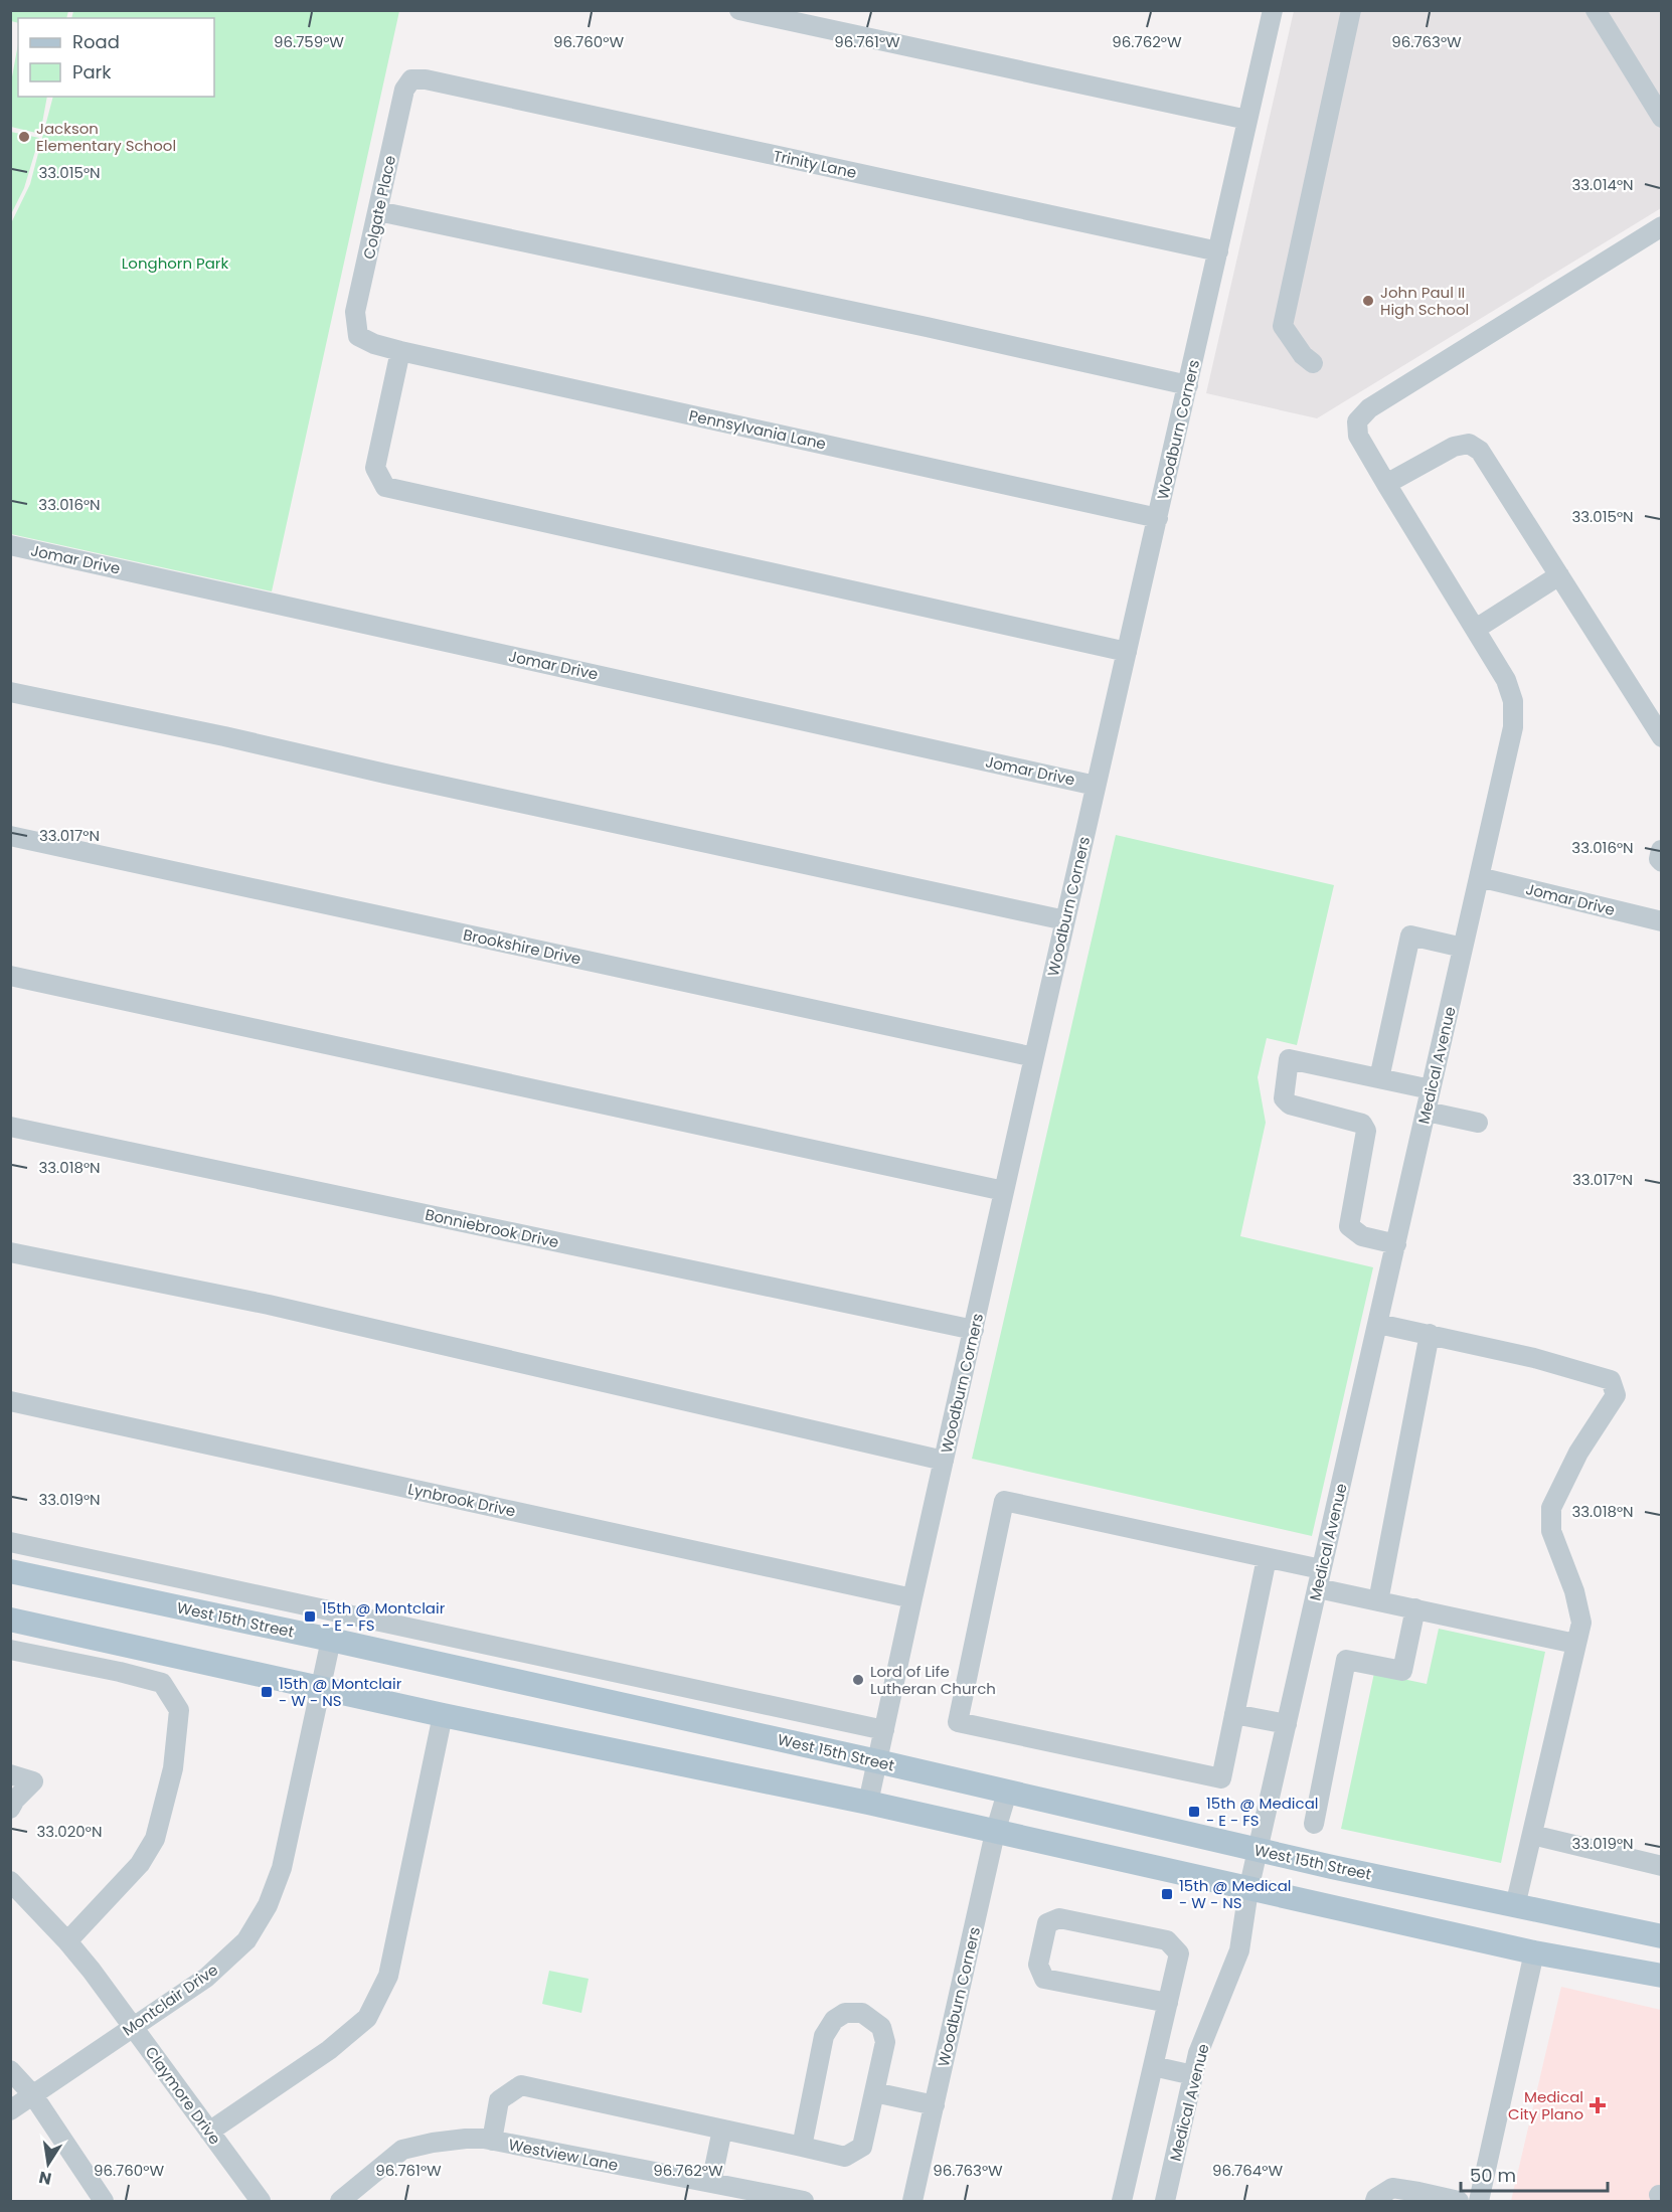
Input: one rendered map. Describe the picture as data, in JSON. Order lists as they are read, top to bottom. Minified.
{"streets":{"main road":["West 15th Street"],"street":["Trinity Lane","Colgate Place","Pennsylvania Lane","Woodburn Corners","Jomar Drive","Brookshire Drive","Medical Avenue","Bonniebrook Drive","Lynbrook Drive","Montclair Drive","Claymore Drive","Westview Lane"]},"crossings":[["Trinity Lane","Colgate Place"],["Trinity Lane","Woodburn Corners"],["Colgate Place","Pennsylvania Lane"],["Pennsylvania Lane","Woodburn Corners"],["Woodburn Corners","Jomar Drive"],["Woodburn Corners","Brookshire Drive"],["Woodburn Corners","Bonniebrook Drive"],["Woodburn Corners","Lynbrook Drive"],["Woodburn Corners","West 15th Street"],["Jomar Drive","Medical Avenue"],["Medical Avenue","West 15th Street"],["West 15th Street","Montclair Drive"],["Montclair Drive","Claymore Drive"]],"parks":["Longhorn Park"],"places":{"other":["Jackson Elementary School","John Paul II High School","Lord of Life Lutheran Church"],"transit":["15th @ Montclair - E - FS","15th @ Montclair - W - NS","15th @ Medical - E - FS","15th @ Medical - W - NS"],"health":["Medical City Plano"]},"legend":["Road","Park"],"scale_bar":"50 m","north":"bottom","coordinates":["96.759°W","96.760°W","96.761°W","96.762°W","96.763°W","33.015°N","33.014°N","33.016°N","33.017°N","33.018°N","33.019°N","33.020°N","96.764°W"]}
